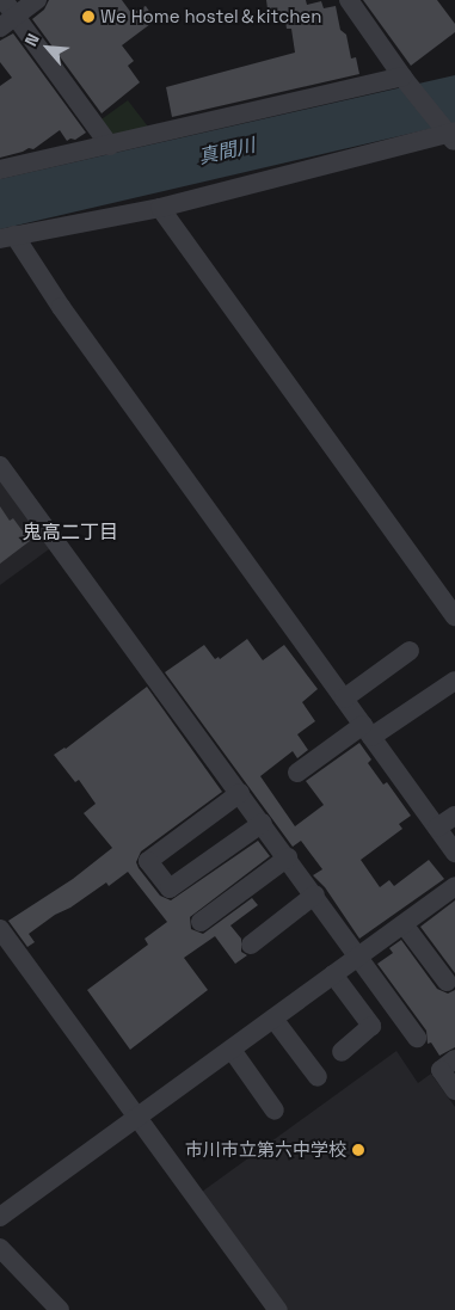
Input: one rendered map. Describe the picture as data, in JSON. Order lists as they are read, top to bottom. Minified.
{"districts":["鬼高二丁目"],"water":["真間川"],"places":["We Home hostel＆kitchen","市川市立第六中学校"],"north":"top left"}
